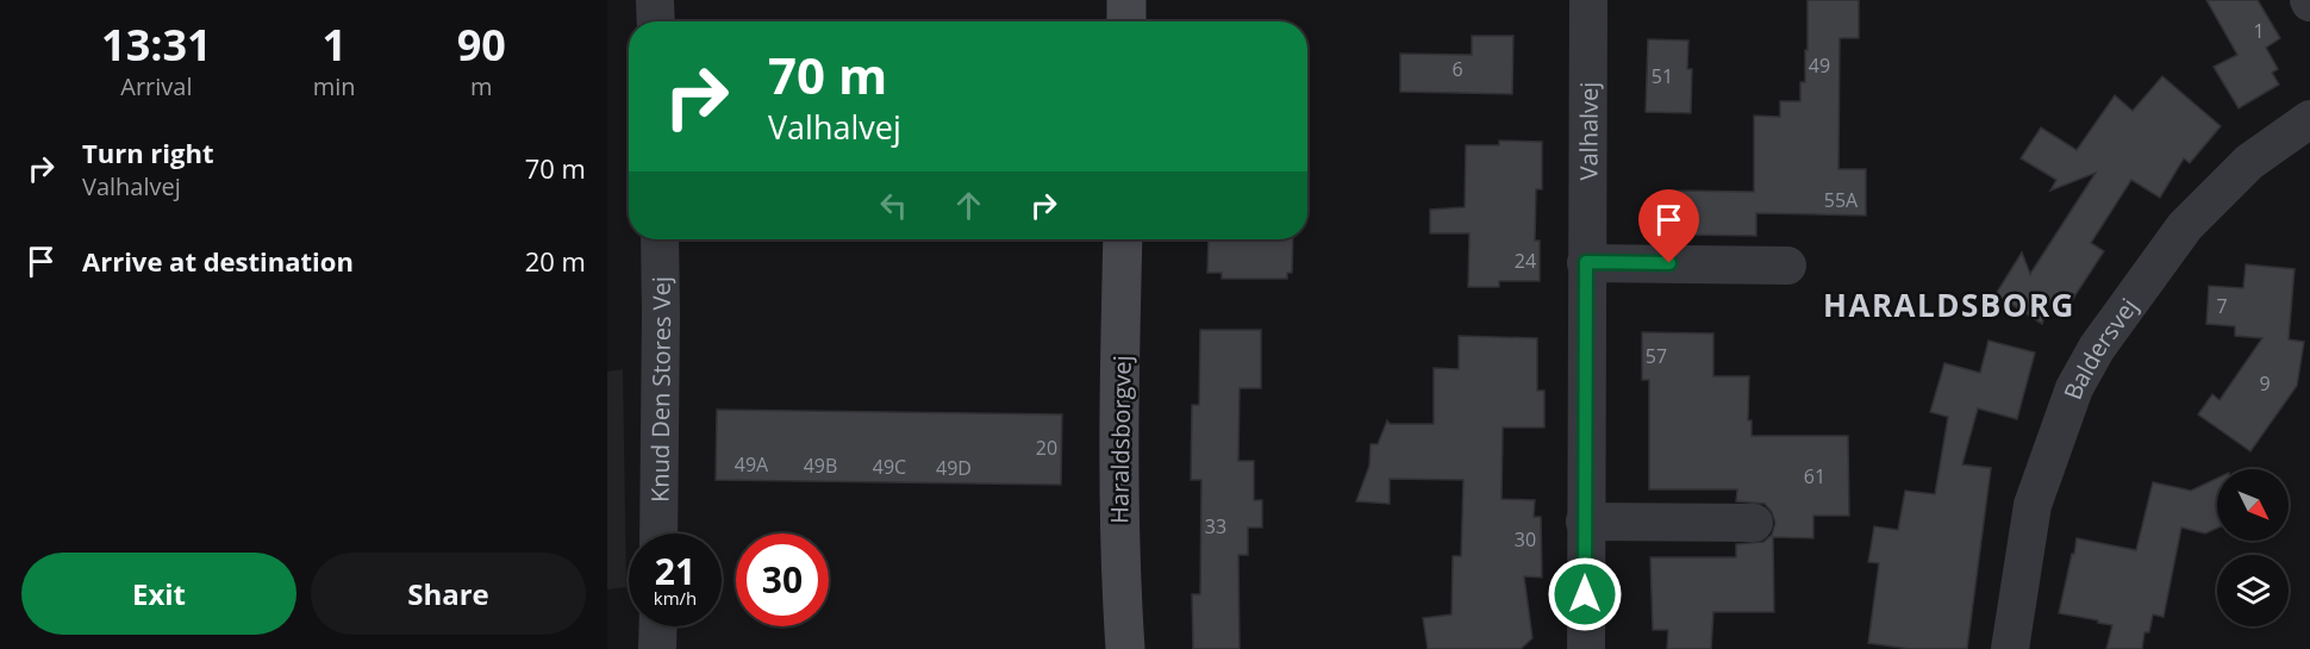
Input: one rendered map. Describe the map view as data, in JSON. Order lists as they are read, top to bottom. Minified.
{"streets":{"street":["Valhalvej","Baldersvej","Knud Den Stores Vej","Haraldsborgvej"]},"districts":["HARALDSBORG"],"house_numbers":["1","49","6","51","55A","24","7","57","9","20","49A","49B","49C","49D","61","33","30"],"north":"bottom right","page":{"eta":["13:31","Arrival","1","min","90","m"],"turn":["70 m","Valhalvej"],"list":[{"name":"Turn right","note":"Valhalvej","value":"70 m"},{"name":"Arrive at destination","value":"20 m"}],"speed":"21 km/h","limit":"30","buttons":["Exit","Share"]}}
